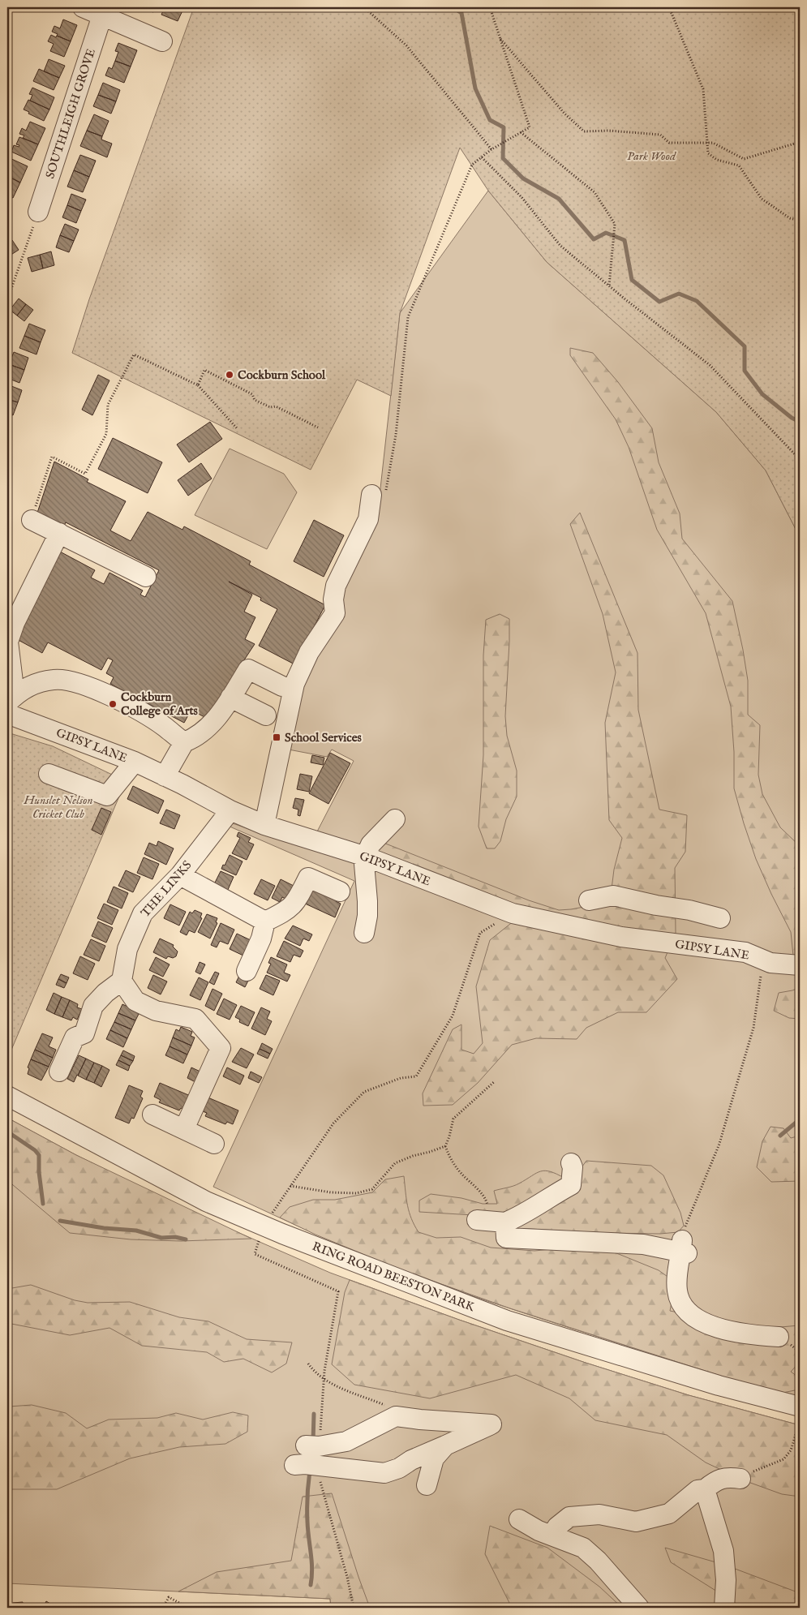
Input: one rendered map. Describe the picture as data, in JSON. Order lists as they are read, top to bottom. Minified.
{"streets":{"street":["SOUTHLEIGH GROVE","GIPSY LANE","THE LINKS","RING ROAD BEESTON PARK"]},"crossings":[["GIPSY LANE","THE LINKS"]],"parks":["Park Wood","Hunslet Nelson Cricket Club"],"places":{"other":["Cockburn School","Cockburn College of Arts"],"transit":["School Services"]}}
